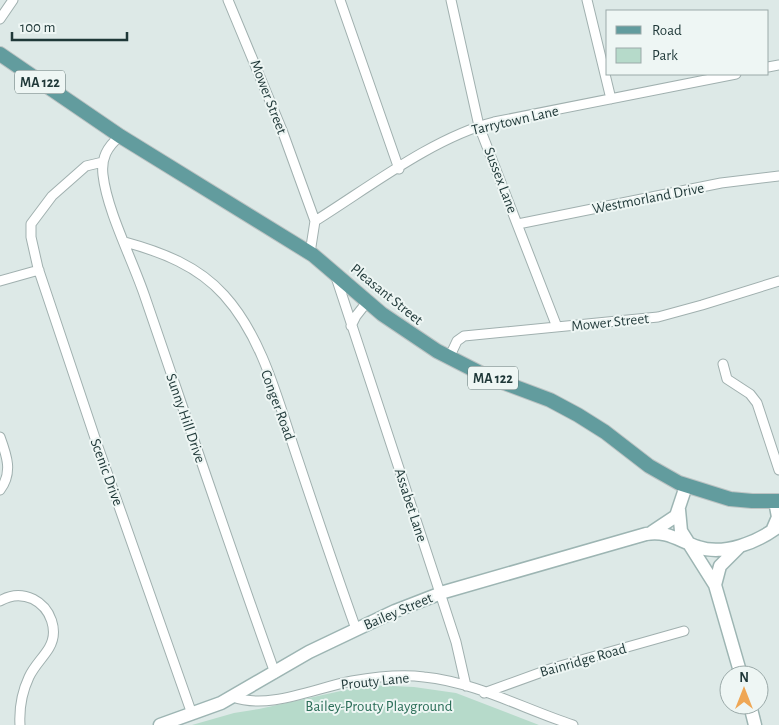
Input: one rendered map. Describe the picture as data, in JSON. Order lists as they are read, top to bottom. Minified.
{"streets":{"main road":["MA 122","Pleasant Street"],"street":["Mower Street","Tarrytown Lane","Sussex Lane","Westmorland Drive","Conger Road","Sunny Hill Drive","Scenic Drive","Assabet Lane","Bailey Street","Bainridge Road","Prouty Lane"]},"crossings":[["Mower Street","Tarrytown Lane"],["Mower Street","Sussex Lane"],["Mower Street","Pleasant Street"],["Tarrytown Lane","Sussex Lane"],["Sussex Lane","Westmorland Drive"],["Pleasant Street","Assabet Lane"],["Pleasant Street","Bailey Street"],["Conger Road","Sunny Hill Drive"],["Conger Road","Bailey Street"],["Sunny Hill Drive","Scenic Drive"],["Sunny Hill Drive","Bailey Street"],["Scenic Drive","Bailey Street"],["Assabet Lane","Bailey Street"],["Assabet Lane","Prouty Lane"],["Bailey Street","Prouty Lane"],["Bainridge Road","Prouty Lane"]],"parks":["Bailey-Prouty Playground"],"legend":["Road","Park"],"scale_bar":"100 m","north":"top"}
